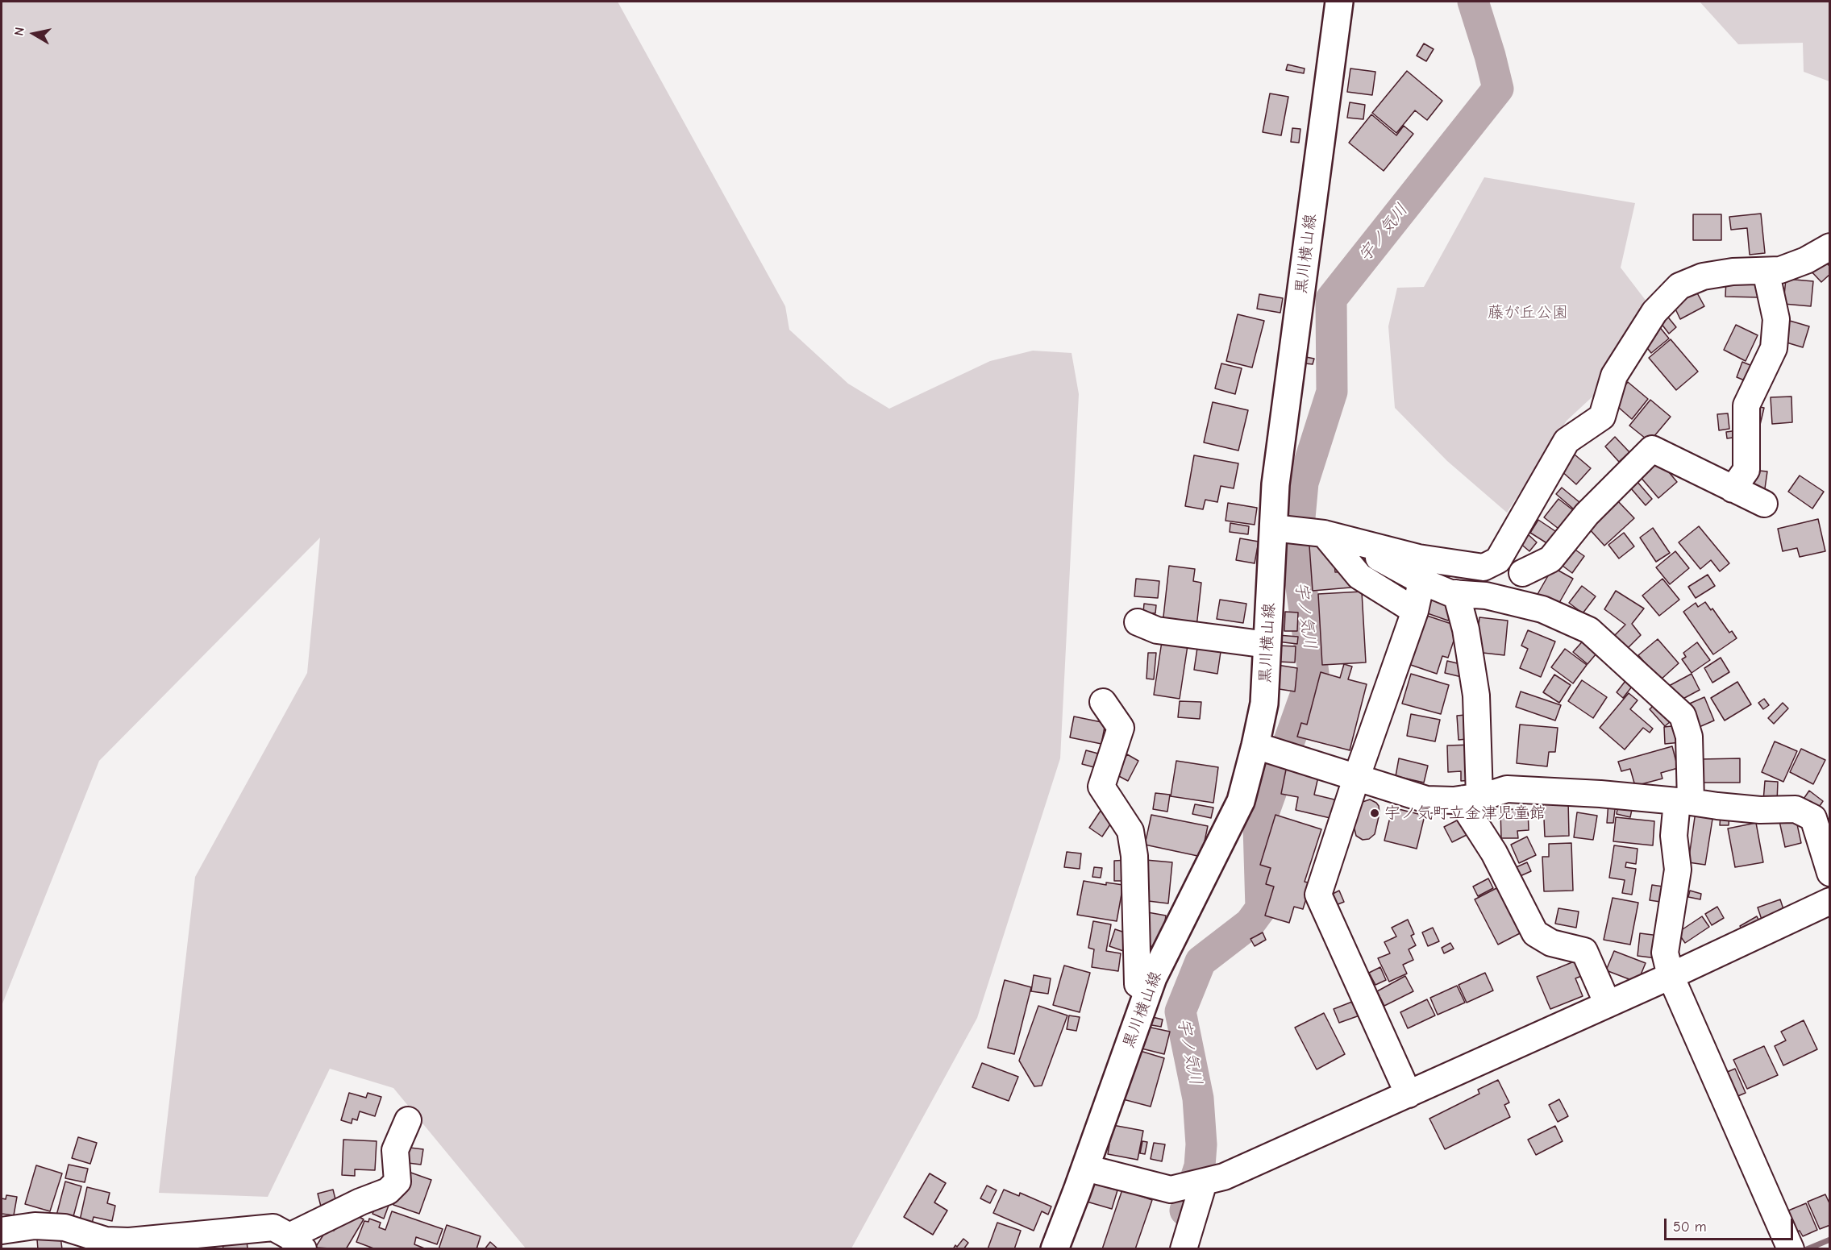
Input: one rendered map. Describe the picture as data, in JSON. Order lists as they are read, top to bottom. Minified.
{"streets":{"main road":["黒川横山線"]},"water":["宇ノ気川"],"parks":["藤が丘公園"],"places":["宇ノ気町立金津児童館"],"scale_bar":"50 m","north":"left"}
